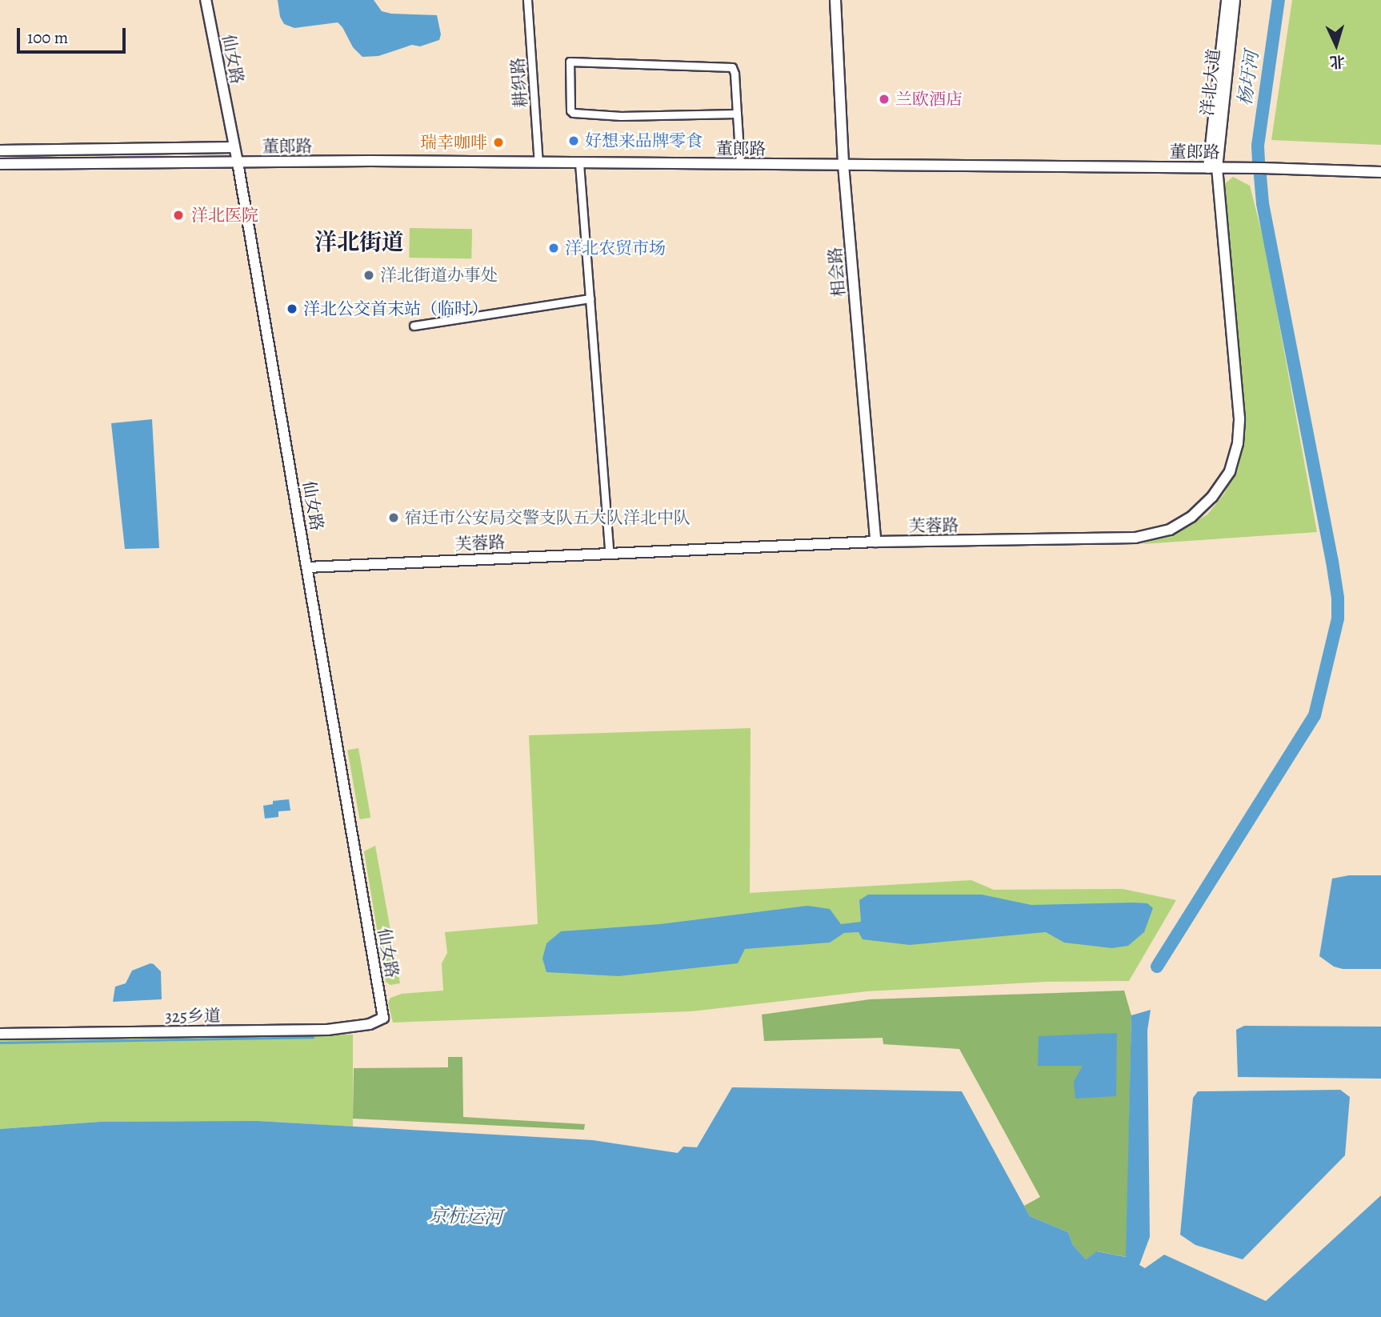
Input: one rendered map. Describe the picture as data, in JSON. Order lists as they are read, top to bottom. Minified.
{"streets":{"street":["仙女路","耕织路","洋北大道","董郎路","相会路","芙蓉路","325乡道"]},"crossings":[["仙女路","董郎路"],["仙女路","芙蓉路"],["仙女路","325乡道"],["耕织路","董郎路"],["洋北大道","董郎路"],["洋北大道","芙蓉路"],["董郎路","相会路"],["董郎路","芙蓉路"],["相会路","芙蓉路"]],"districts":["洋北街道"],"water":["杨圩河","京杭运河"],"places":["兰欧酒店","好想来品牌零食","瑞幸咖啡","洋北医院","洋北农贸市场","洋北街道办事处","洋北公交首末站（临时）","宿迁市公安局交警支队五大队洋北中队"],"scale_bar":"100 m","north":"bottom"}
